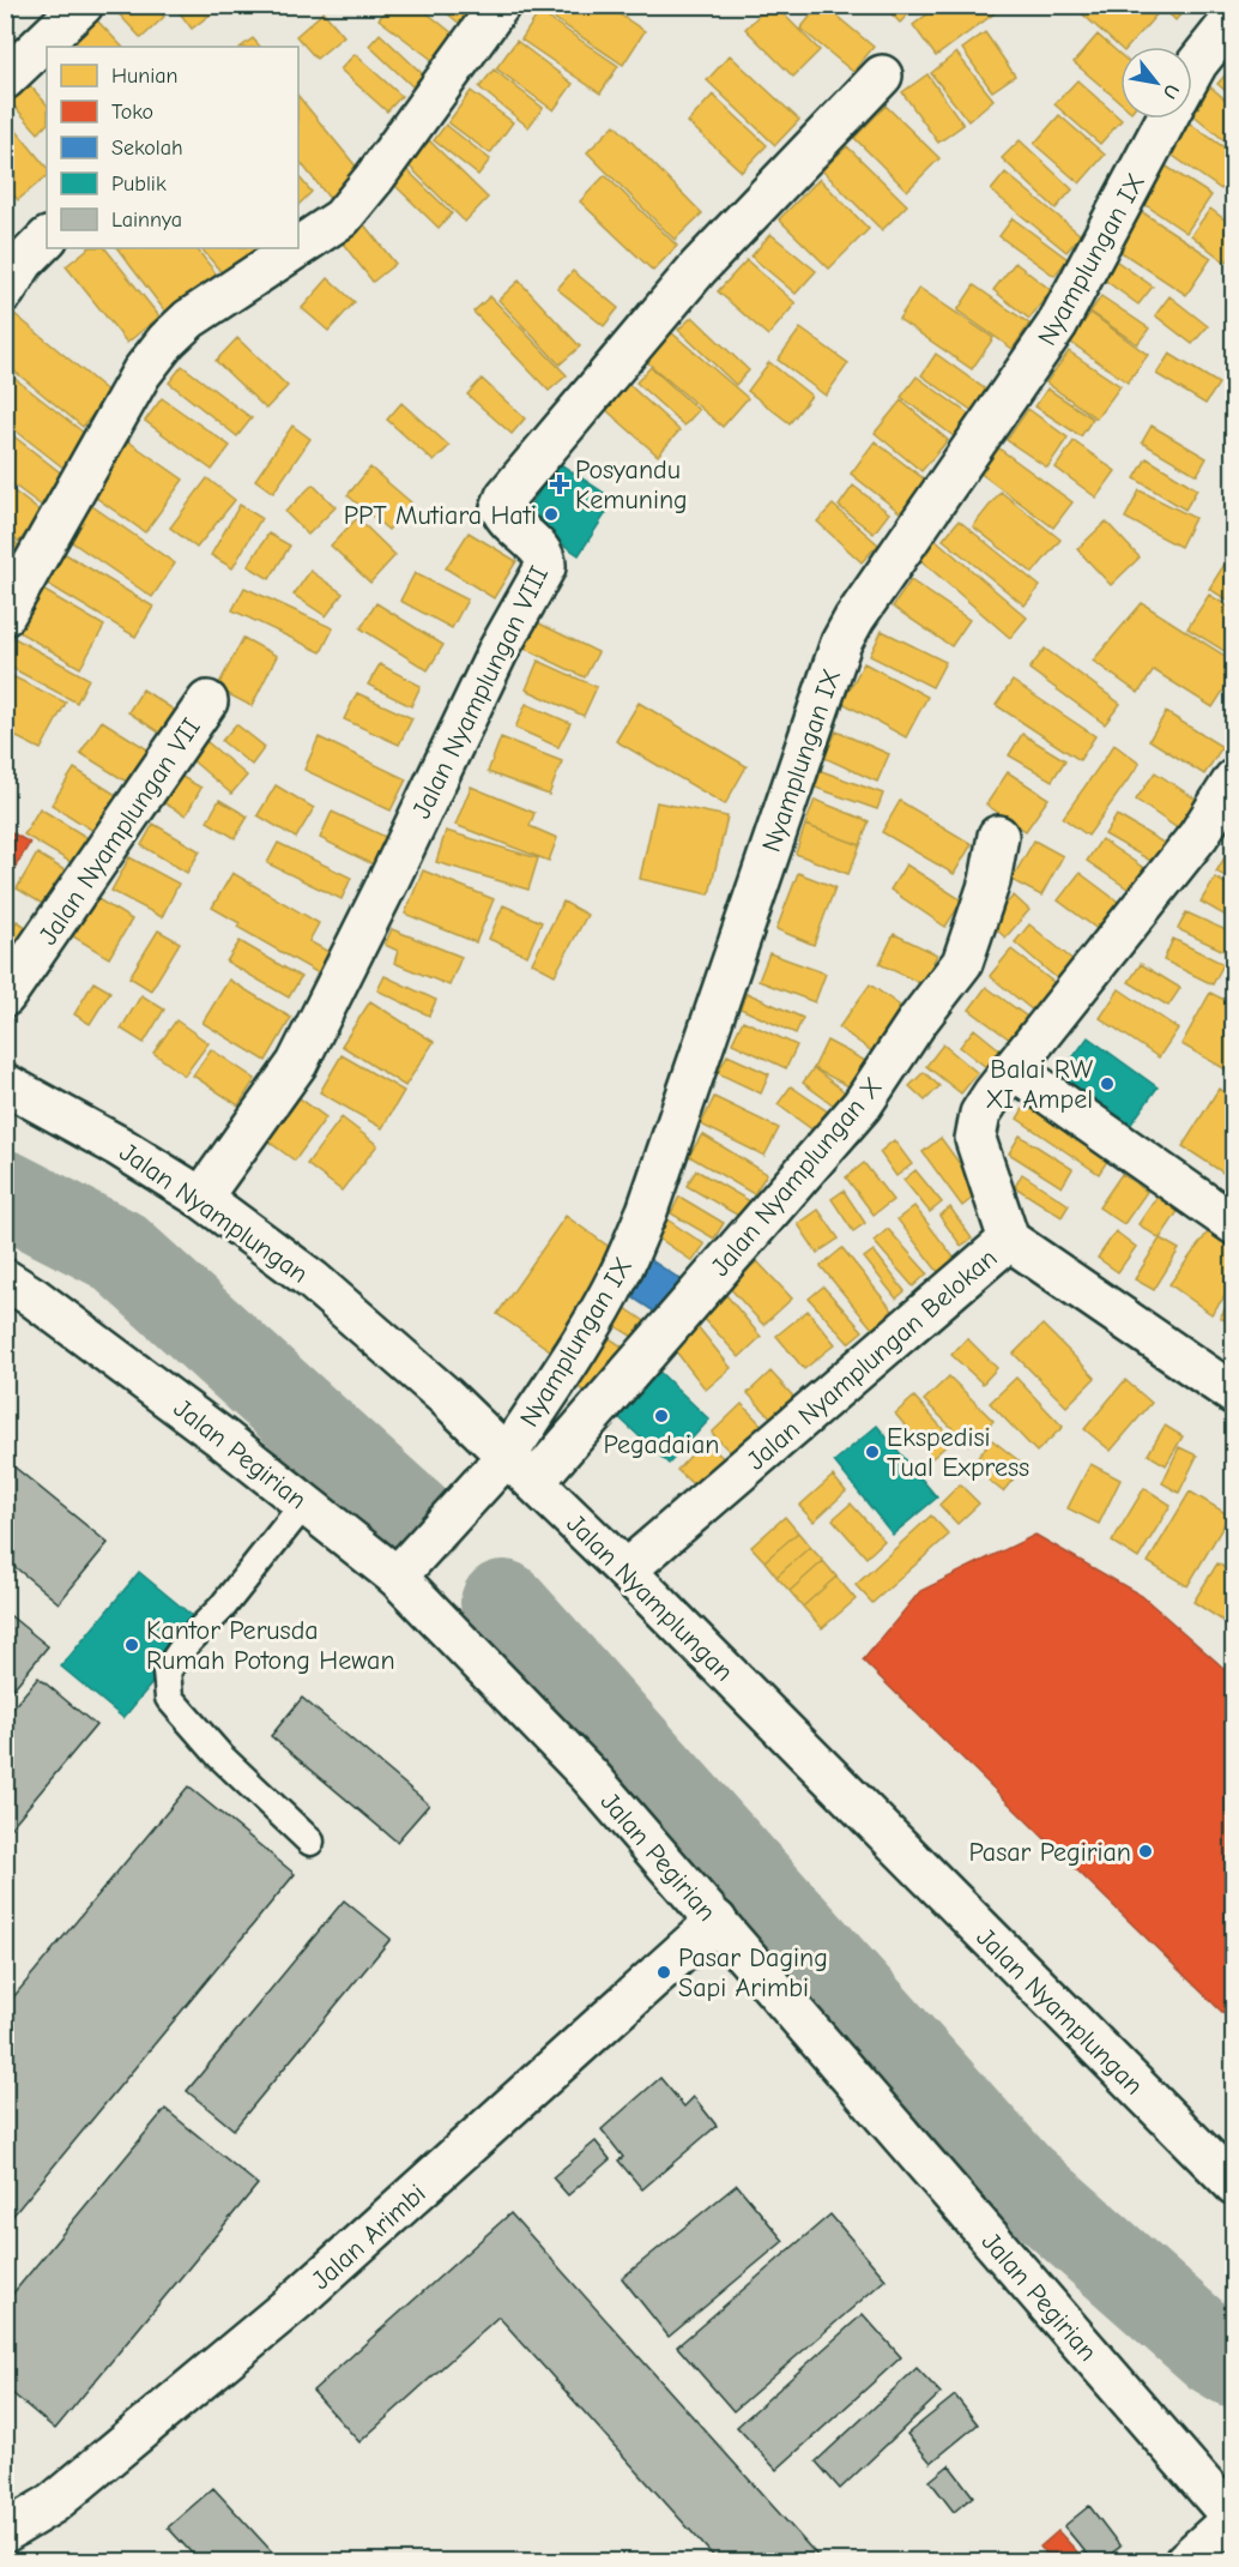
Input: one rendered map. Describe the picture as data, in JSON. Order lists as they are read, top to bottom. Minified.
{"streets":{"main road":["Nyamplungan IX","Jalan Nyamplungan VIII","Jalan Nyamplungan VII","Jalan Nyamplungan X","Jalan Nyamplungan","Jalan Nyamplungan Belokan","Jalan Pegirian","Jalan Arimbi"]},"crossings":[["Nyamplungan IX","Jalan Nyamplungan X"],["Nyamplungan IX","Jalan Nyamplungan"],["Jalan Nyamplungan VIII","Jalan Nyamplungan"],["Jalan Nyamplungan X","Jalan Nyamplungan"],["Jalan Nyamplungan","Jalan Nyamplungan Belokan"],["Jalan Pegirian","Jalan Arimbi"]],"places":{"health":["Posyandu Kemuning"],"other":["PPT Mutiara Hati","Balai RW XI Ampel","Pegadaian","Ekspedisi Tual Express","Kantor Perusda Rumah Potong Hewan","Pasar Pegirian","Pasar Daging Sapi Arimbi"]},"legend":["Hunian","Toko","Sekolah","Publik","Lainnya"],"north":"bottom right"}
